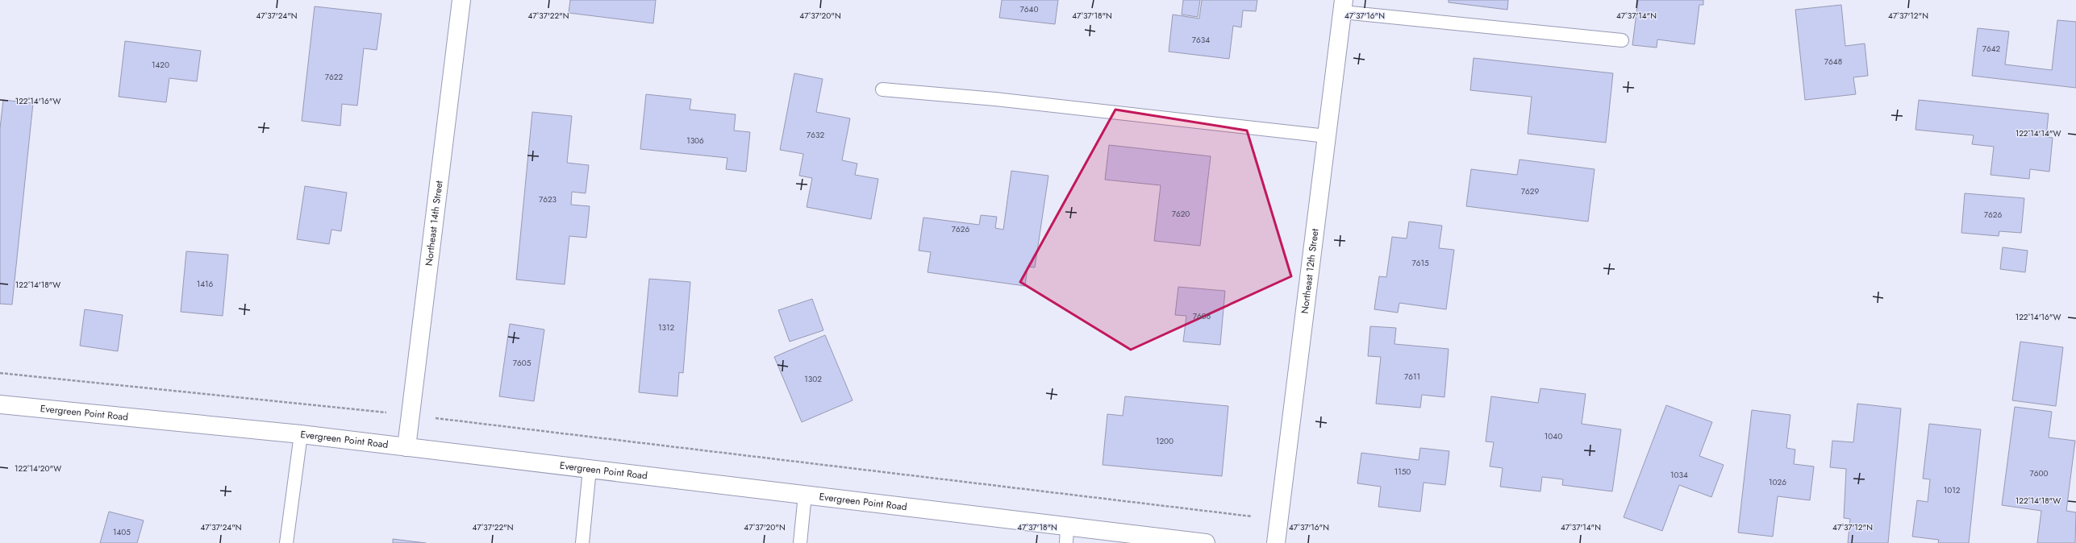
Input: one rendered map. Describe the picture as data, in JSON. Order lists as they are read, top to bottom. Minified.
{"streets":{"street":["Northeast 14th Street","Northeast 12th Street","Evergreen Point Road"]},"crossings":[["Northeast 14th Street","Evergreen Point Road"]],"house_numbers":["7640","7634","7642","7648","1420","7622","7632","1306","7629","7623","7620","7626","7626","7615","1416","7608","1312","7605","7611","1302","1040","1200","1150","7600","1034","1026","1012","1405"],"coordinates":["47°37'24\"N","47°37'22\"N","47°37'20\"N","47°37'18\"N","47°37'16\"N","47°37'14\"N","47°37'12\"N","122°14'16\"W","122°14'14\"W","122°14'18\"W","122°14'20\"W"]}
